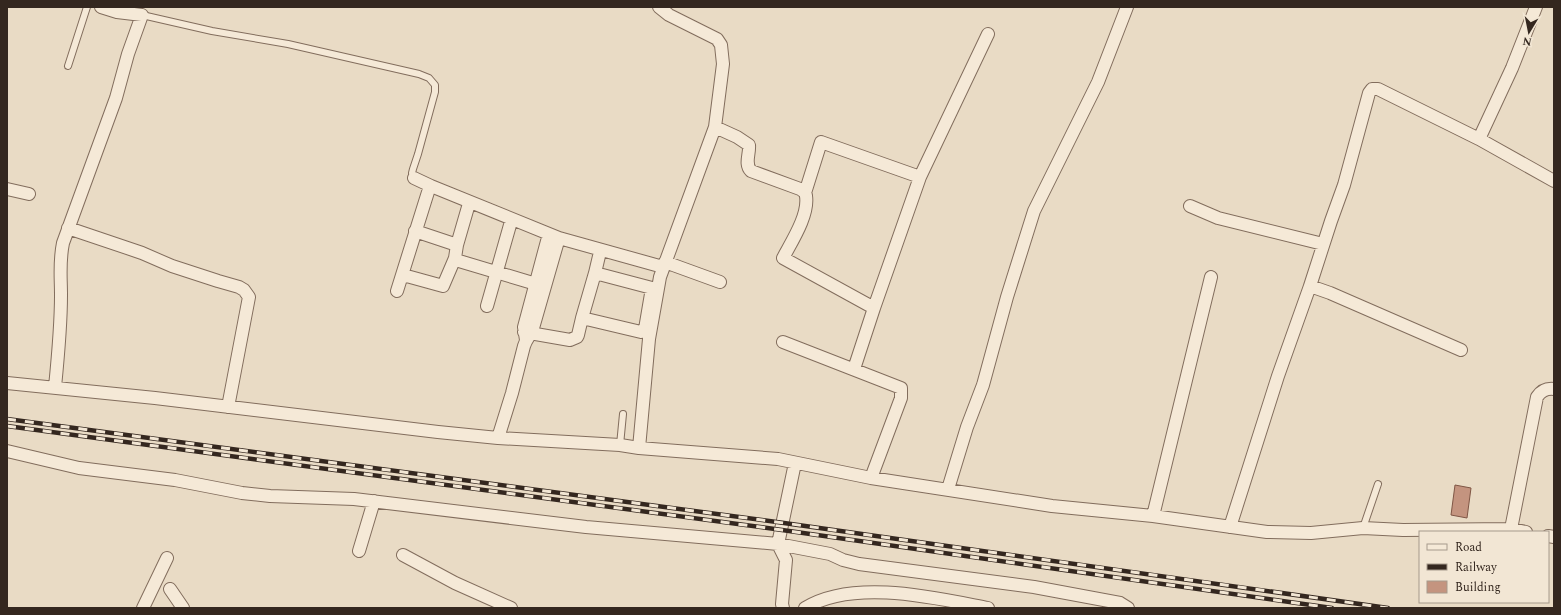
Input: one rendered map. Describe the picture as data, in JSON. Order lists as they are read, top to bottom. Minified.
{"legend":["Road","Railway","Building"],"north":"bottom"}
